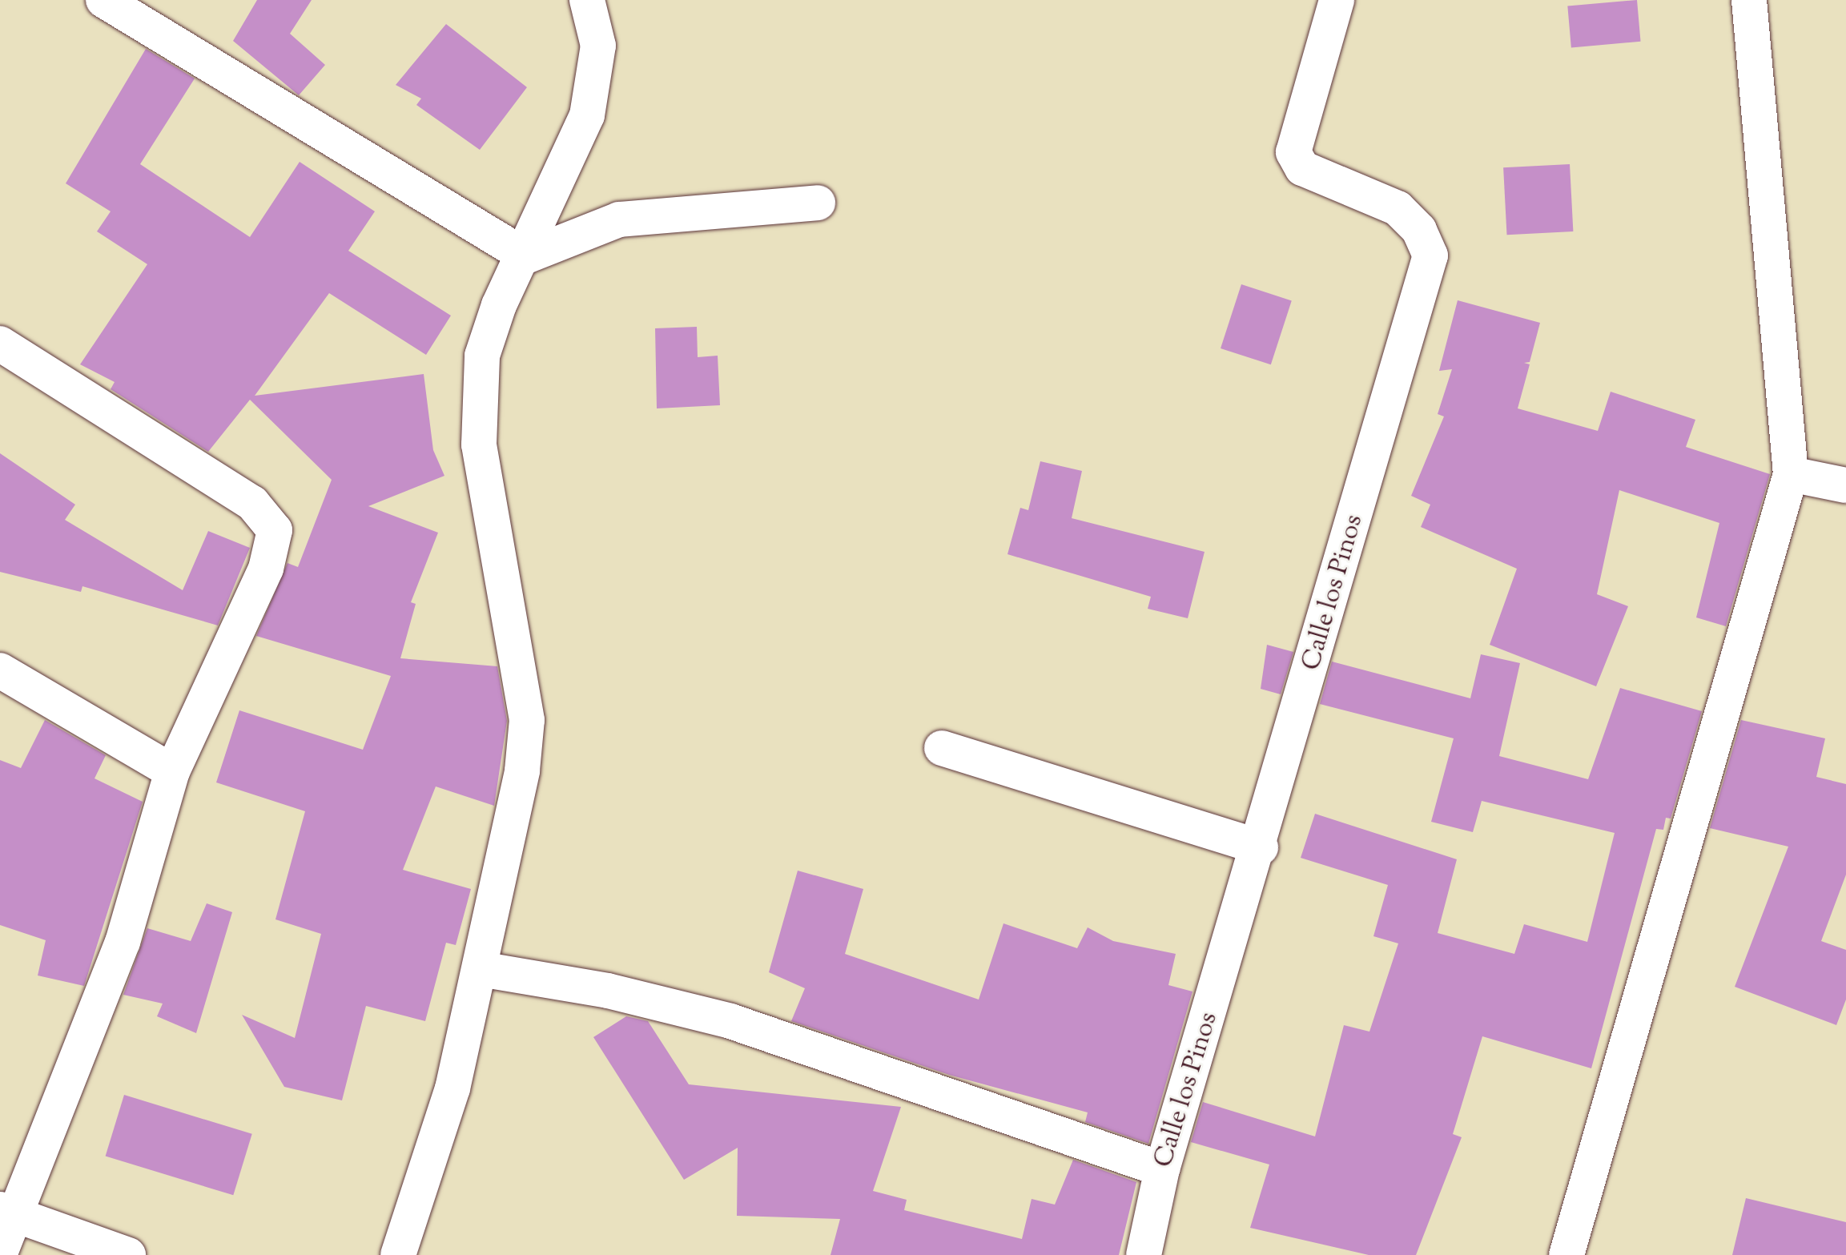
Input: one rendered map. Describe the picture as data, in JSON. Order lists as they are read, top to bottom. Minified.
{"streets":{"street":["Calle los Pinos"]}}
